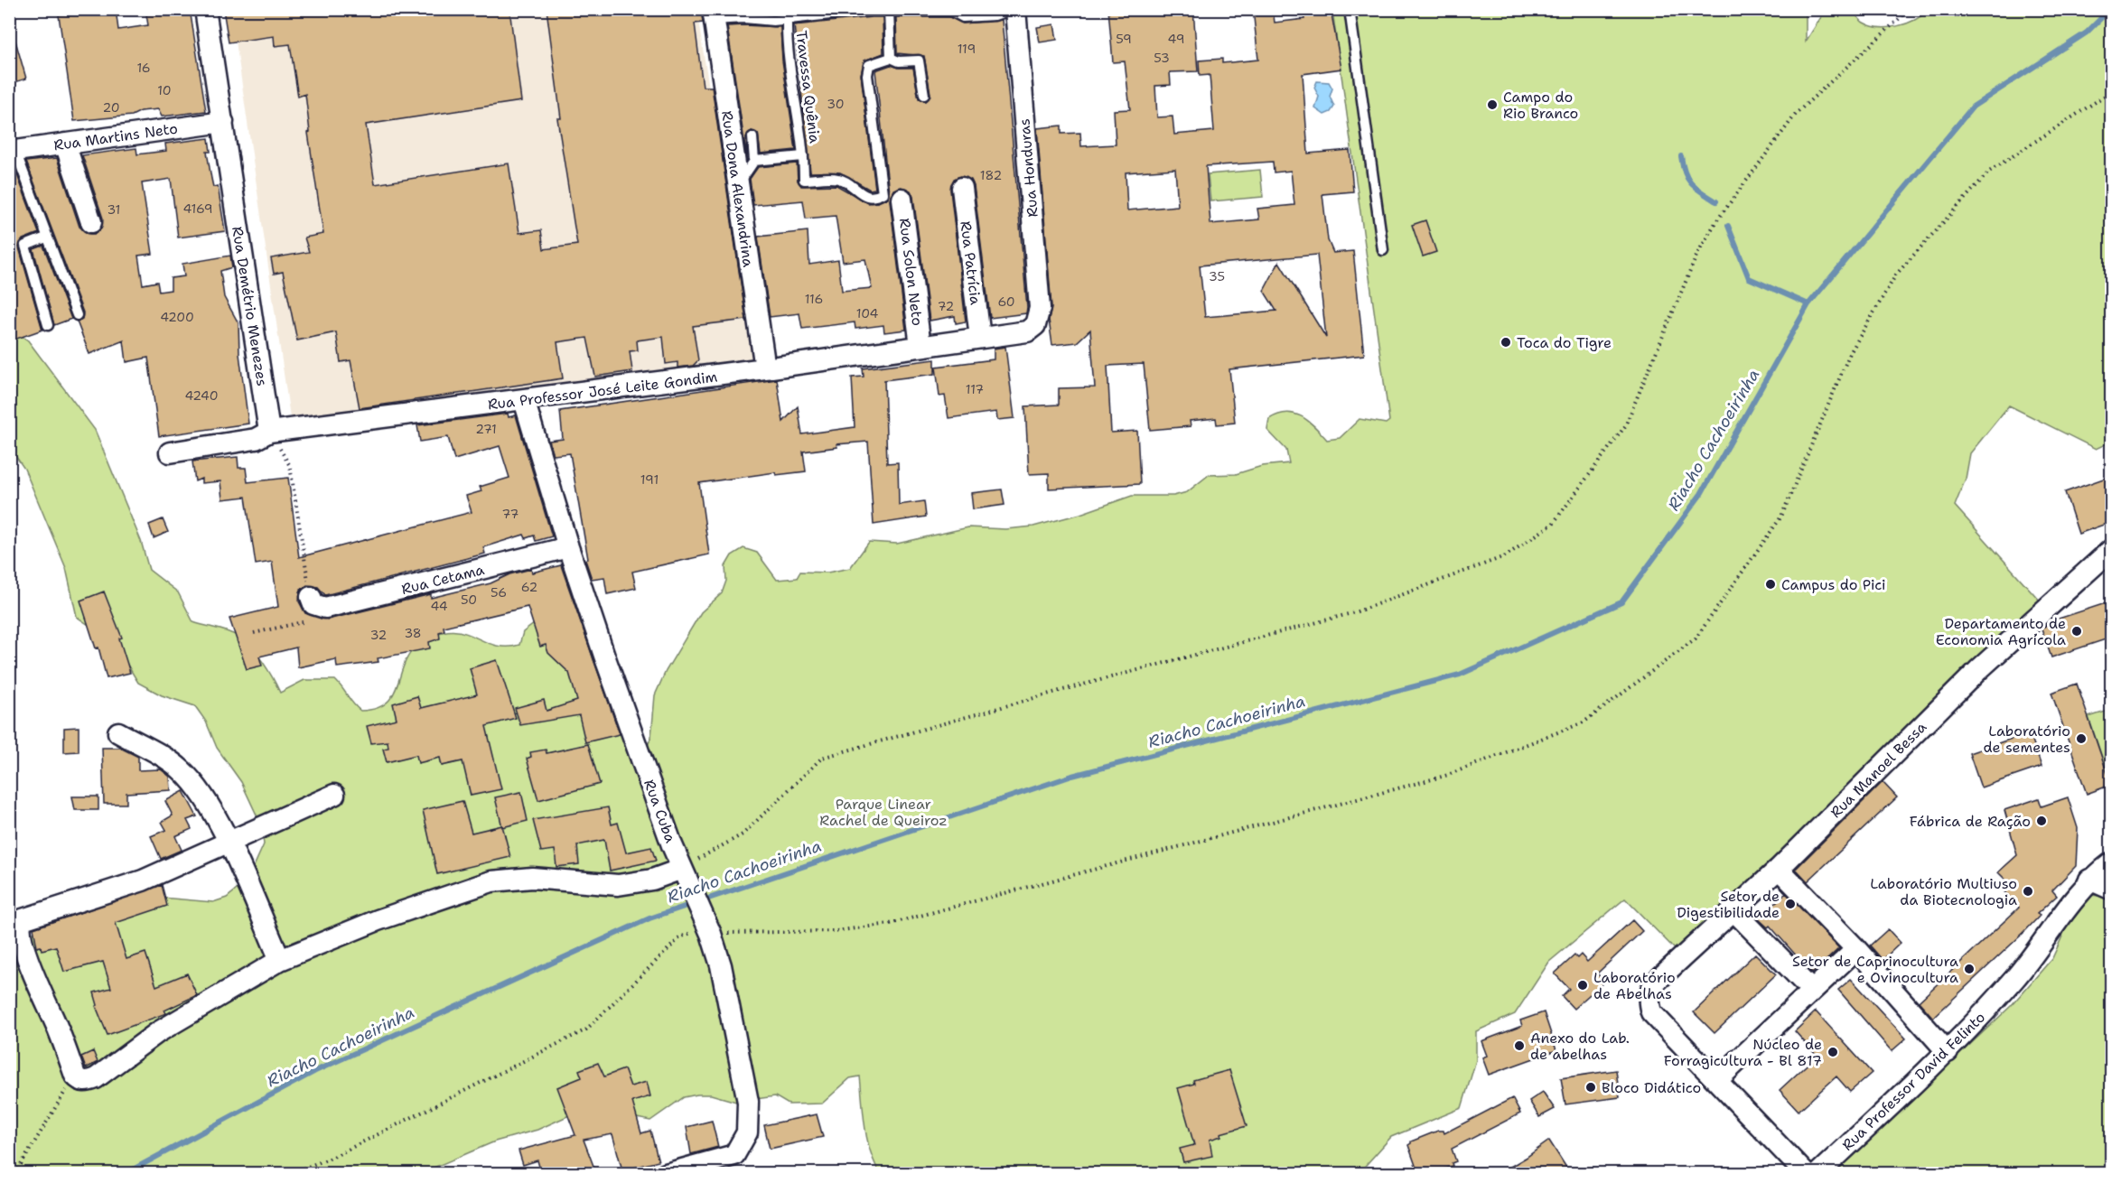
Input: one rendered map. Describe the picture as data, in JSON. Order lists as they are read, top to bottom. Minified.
{"streets":{"street":["Rua Martins Neto","Rua Honduras","Rua Dona Alexandrina","Rua Patrícia","Rua Solon Neto","Rua Demétrio Menezes","Rua Professor José Leite Gondim","Rua Cetama","Rua Manoel Bessa","Rua Cuba","Rua Professor David Felinto"],"lane":["Travessa Quênia"]},"crossings":[["Rua Martins Neto","Rua Demétrio Menezes"],["Rua Honduras","Rua Professor José Leite Gondim"],["Rua Dona Alexandrina","Rua Professor José Leite Gondim"],["Rua Patrícia","Rua Professor José Leite Gondim"],["Rua Solon Neto","Rua Professor José Leite Gondim"],["Rua Demétrio Menezes","Rua Professor José Leite Gondim"],["Rua Professor José Leite Gondim","Rua Cuba"],["Rua Cetama","Rua Cuba"]],"water":["Riacho Cachoeirinha"],"parks":["Parque Linear Rachel de Queiroz"],"places":["Campo do Rio Branco","Toca do Tigre","Campus do Pici","Departamento de Economia Agrícola","Laboratório de sementes","Fábrica de Ração","Laboratório Multiuso da Biotecnologia","Setor de Digestibilidade","Setor de Caprinocultura e Ovinocultura","Laboratório de Abelhas","Anexo do Lab. de abelhas","Núcleo de Forragicultura - Bl 817","Bloco Didático"],"house_numbers":["59","49","119","53","16","10","30","20","182","4169","31","35","116","60","72","104","4200","117","4240","271","191","77","62","56","50","44","38","32"]}
